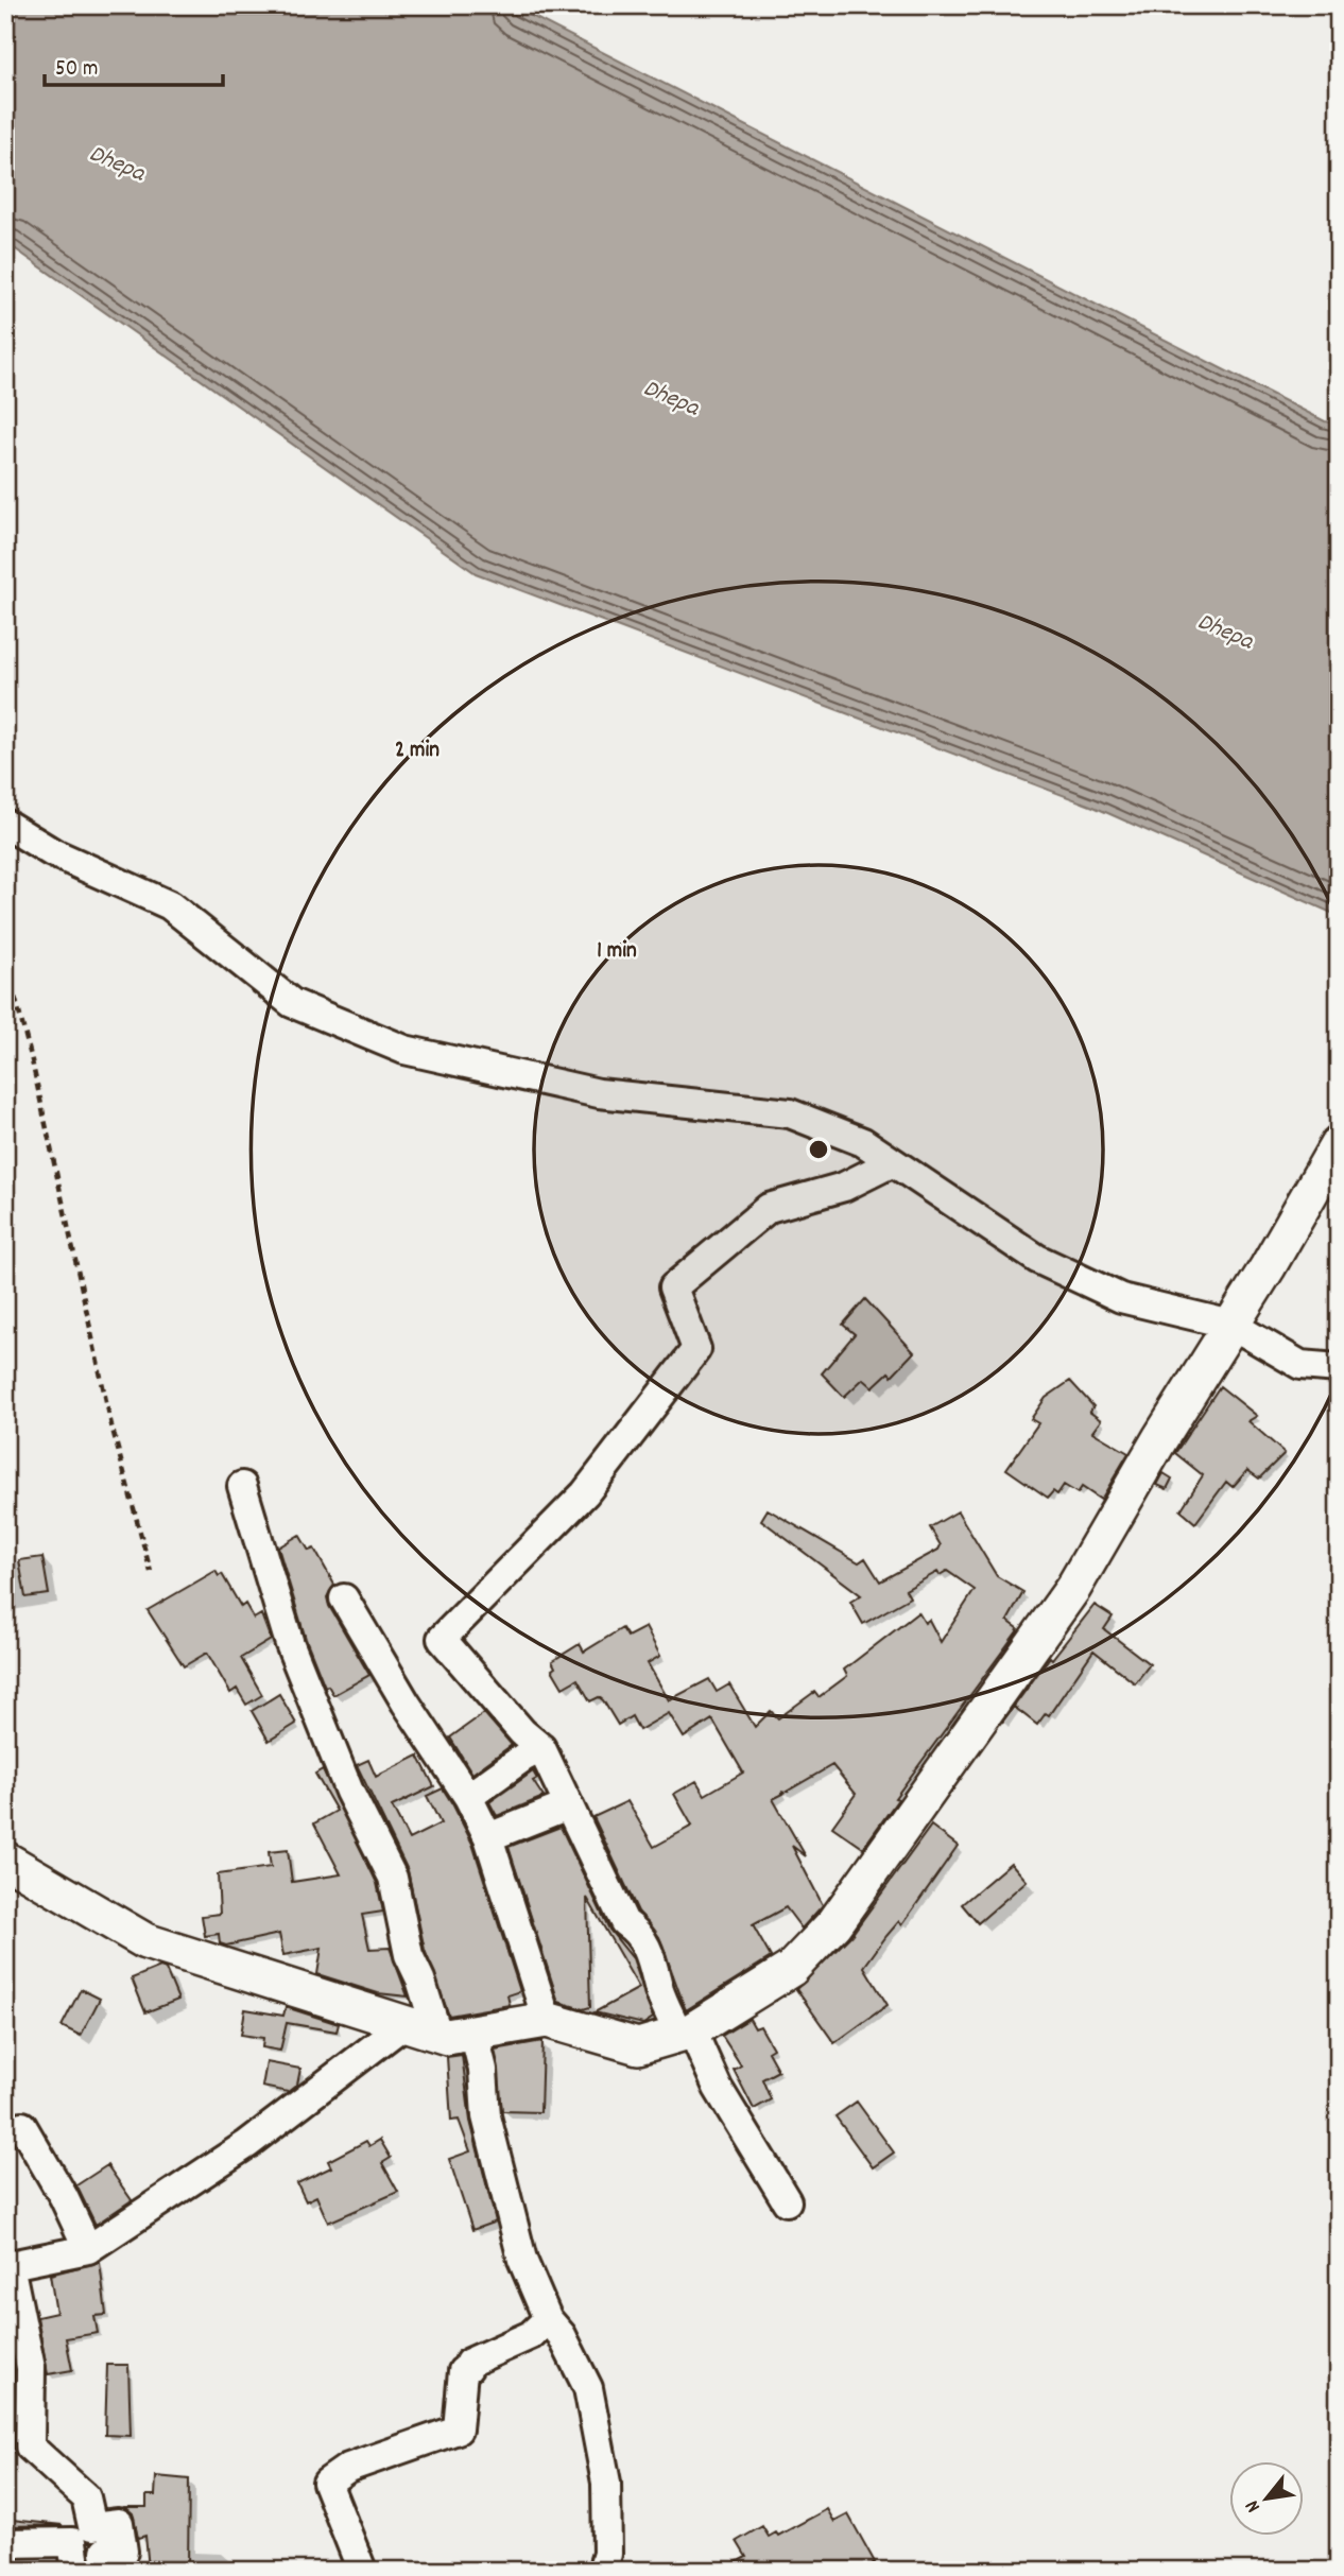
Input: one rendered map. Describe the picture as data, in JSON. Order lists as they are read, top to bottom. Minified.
{"water":["Dhepa"],"scale_bar":"50 m","north":"bottom left","rings":["2 min","1 min"]}
